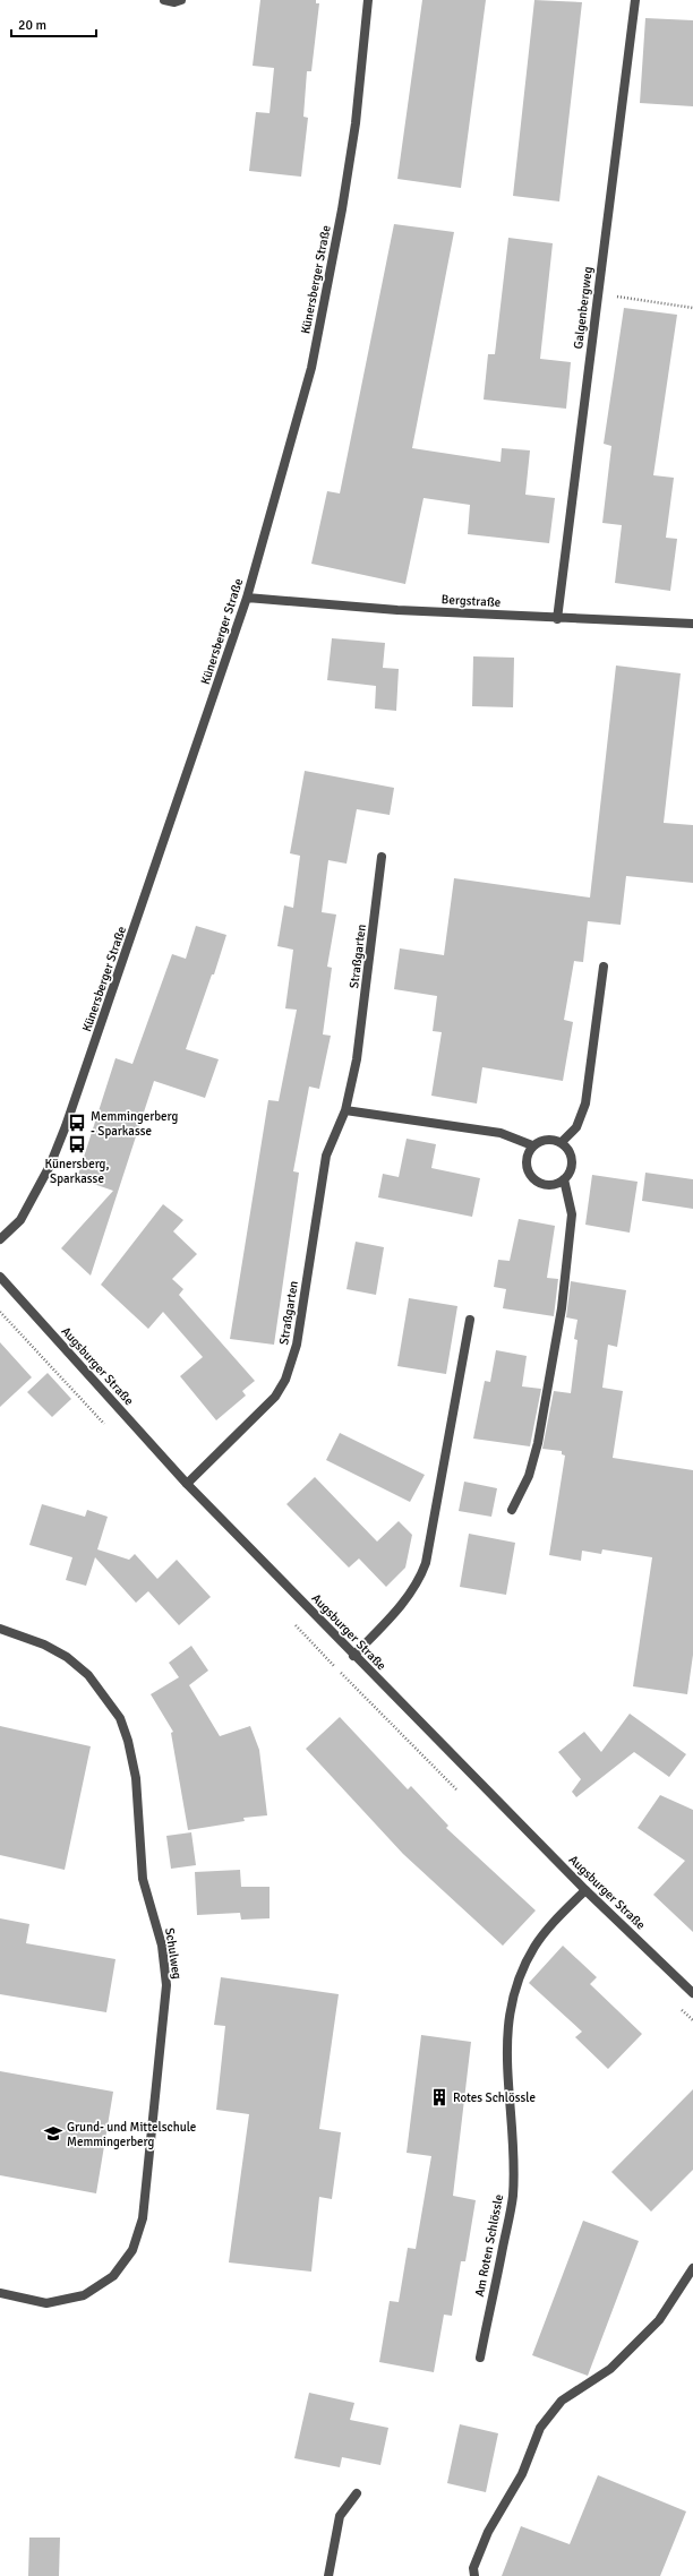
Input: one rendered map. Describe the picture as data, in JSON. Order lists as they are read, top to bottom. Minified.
{"streets":{"street":["Künersberger Straße","Galgenbergweg","Bergstraße","Straßgarten","Augsburger Straße","Schulweg","Am Roten Schlössle"]},"crossings":[["Künersberger Straße","Bergstraße"],["Galgenbergweg","Bergstraße"],["Straßgarten","Augsburger Straße"],["Augsburger Straße","Am Roten Schlössle"]],"places":{"bus stop":["Memmingerberg - Sparkasse","Künersberg, Sparkasse"],"building":["Rotes Schlössle"],"school or university":["Grund- und Mittelschule Memmingerberg"]},"scale_bar":"20 m"}
